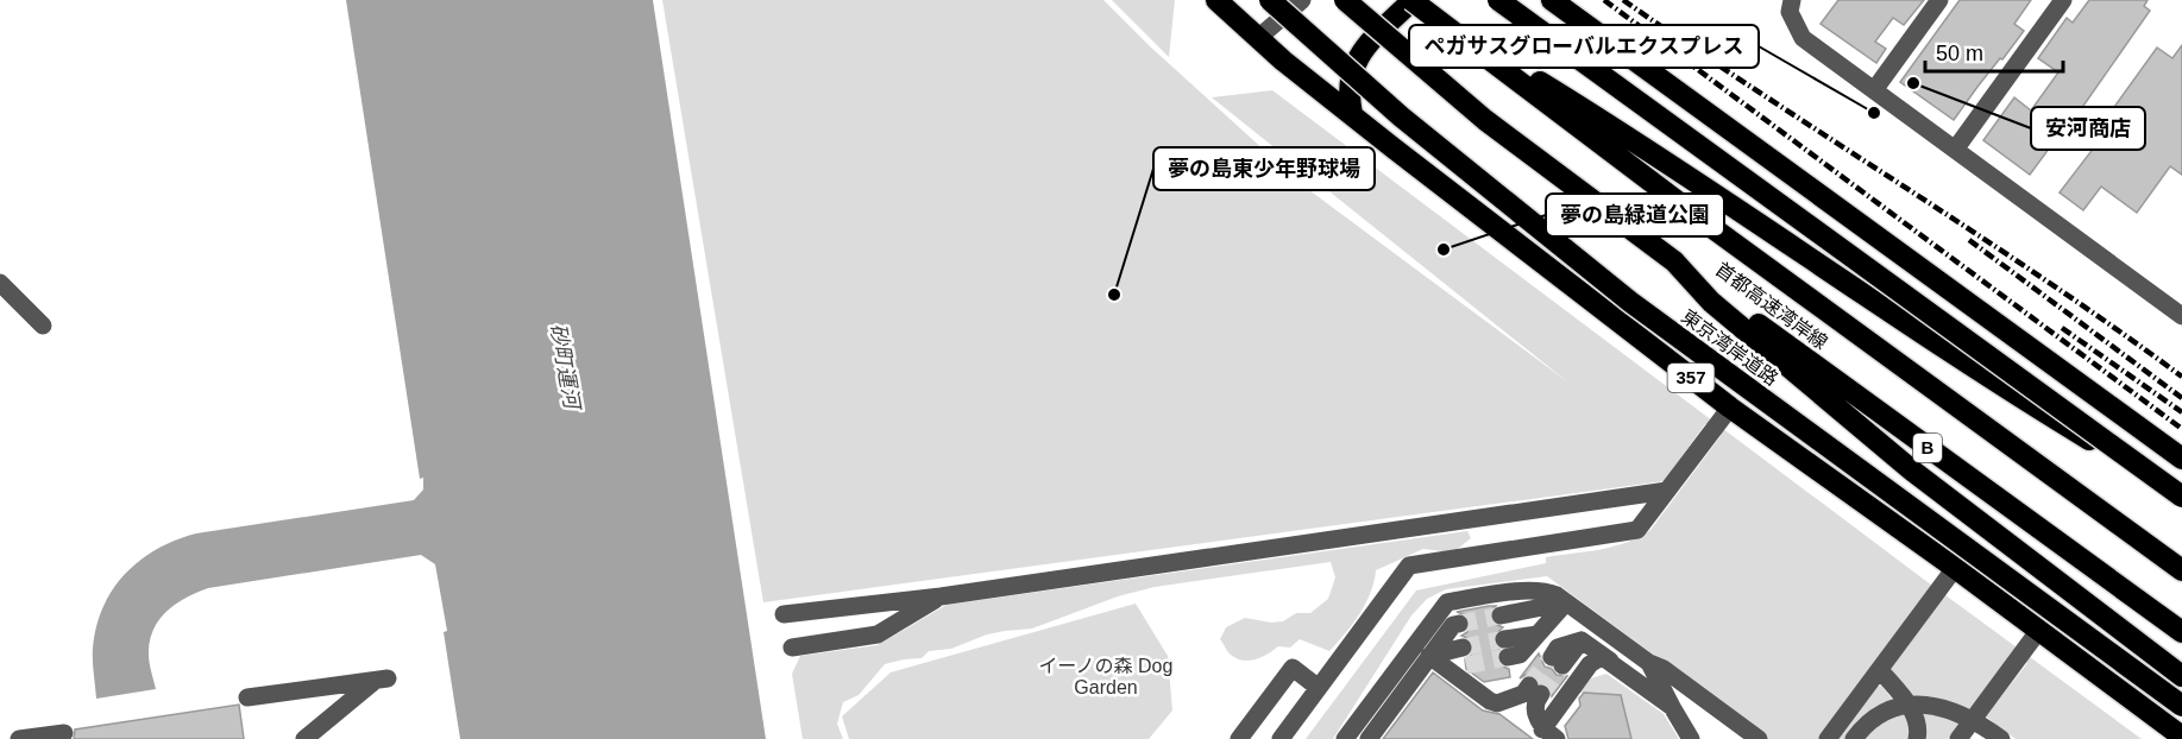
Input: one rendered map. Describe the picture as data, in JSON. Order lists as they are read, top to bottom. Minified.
{"streets":{"highway":["首都高速湾岸線","東京湾岸道路","357","B"]},"water":["砂町運河"],"parks":["イーノの森 Dog Garden"],"places":["安河商店","ペガサスグローバルエクスプレス","夢の島緑道公園","夢の島東少年野球場"],"scale_bar":"50 m"}
